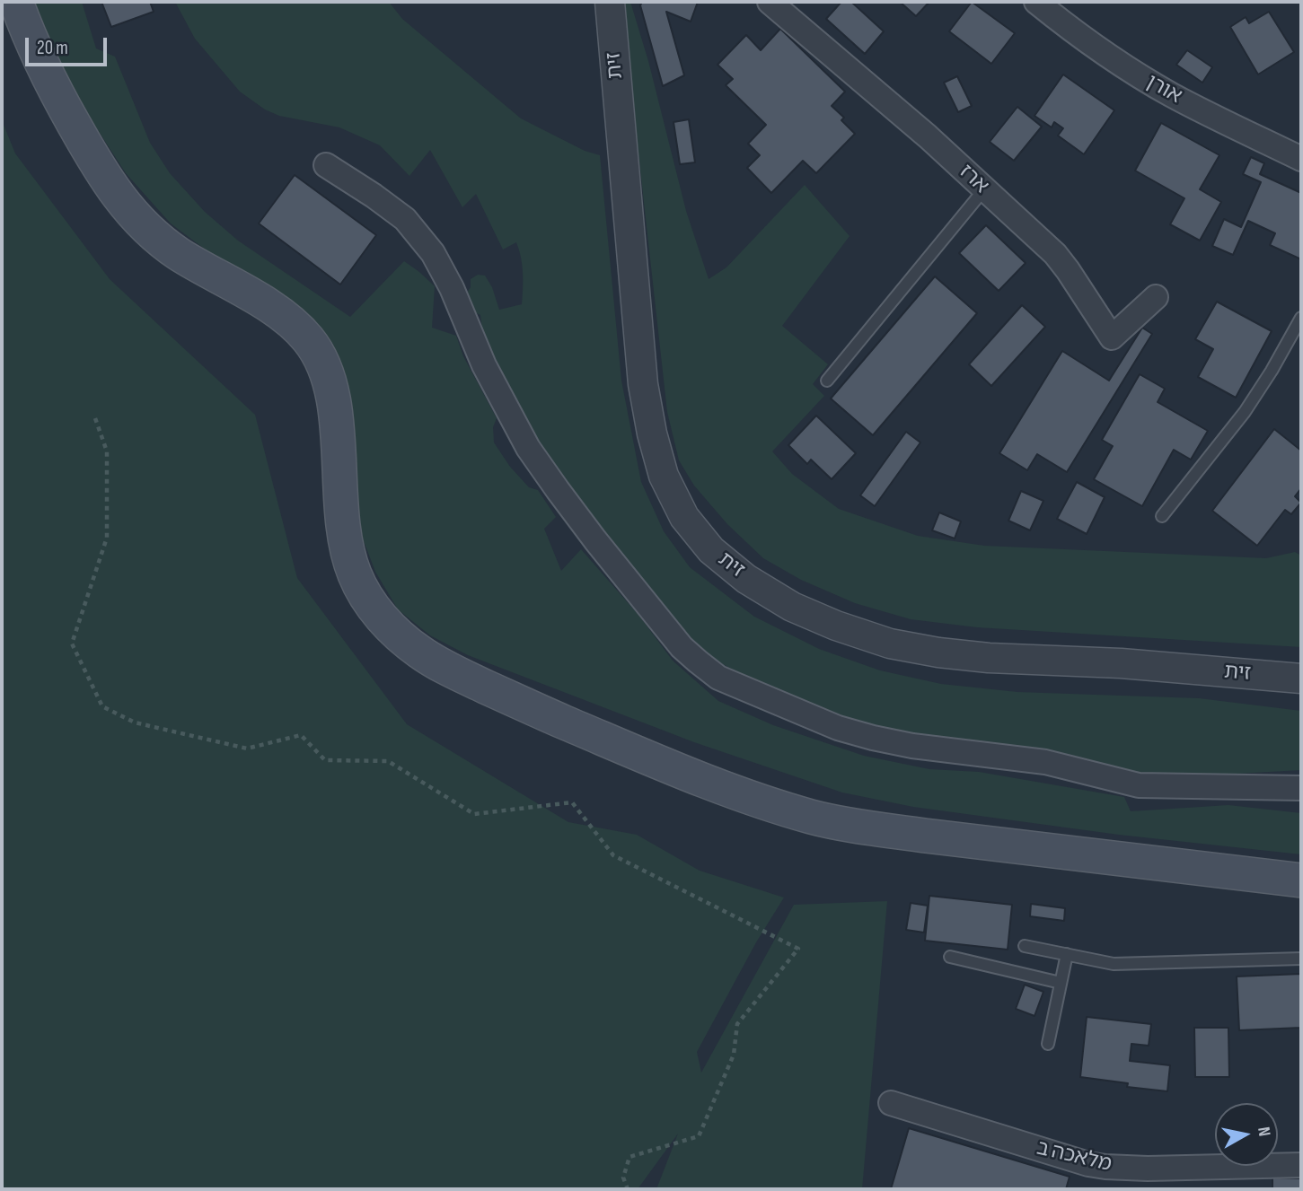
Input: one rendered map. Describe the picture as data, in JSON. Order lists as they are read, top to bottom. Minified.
{"streets":{"street":["זית","אורן","ארז","מלאכה ב"]},"scale_bar":"20 m","north":"right"}
